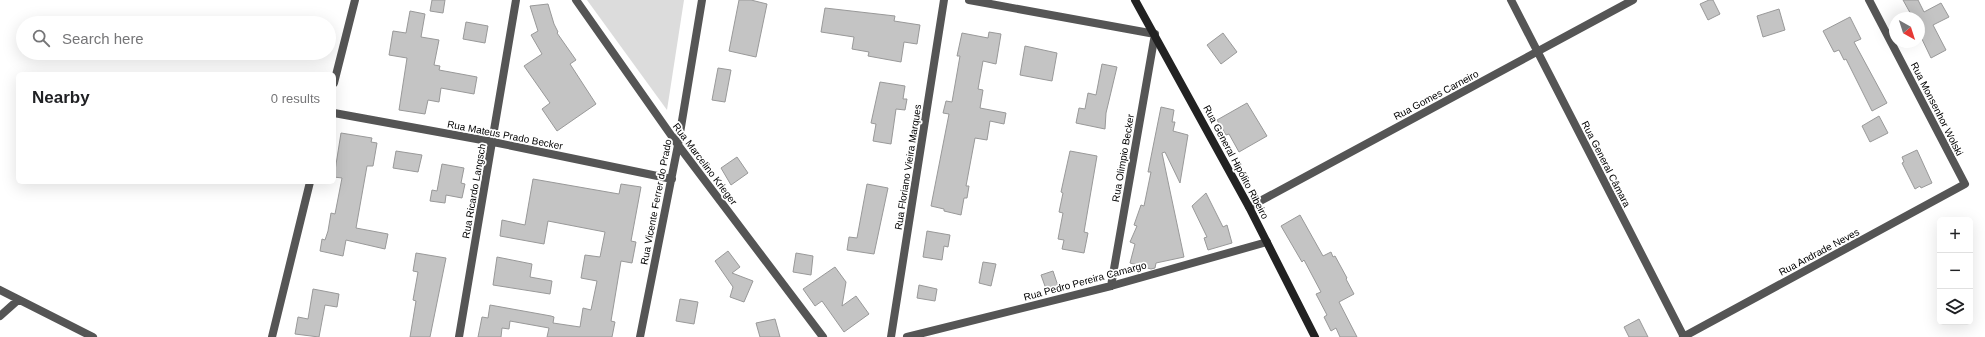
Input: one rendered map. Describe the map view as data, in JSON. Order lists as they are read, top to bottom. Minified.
{"streets":{"street":["Rua Gomes Carneiro","Rua Monsenhor Wolski","Rua Mateus Prado Becker","Rua Olimpio Becker","Rua General Hipólito Ribeiro","Rua Marcelino Krieger","Rua General Câmara","Rua Floriano Vieira Marques","Rua Ricardo Langsch","Rua Vicente Ferrer do Prado","Rua Andrade Neves","Rua Pedro Pereira Camargo"]},"crossings":[["Rua Gomes Carneiro","Rua General Hipólito Ribeiro"],["Rua Gomes Carneiro","Rua General Câmara"],["Rua Monsenhor Wolski","Rua Andrade Neves"],["Rua Mateus Prado Becker","Rua Ricardo Langsch"],["Rua Mateus Prado Becker","Rua Vicente Ferrer do Prado"],["Rua Olimpio Becker","Rua General Hipólito Ribeiro"],["Rua Olimpio Becker","Rua Pedro Pereira Camargo"],["Rua General Hipólito Ribeiro","Rua Pedro Pereira Camargo"],["Rua Marcelino Krieger","Rua Vicente Ferrer do Prado"],["Rua General Câmara","Rua Andrade Neves"]],"north":"bottom right","page":{"search":"Search here","heading":["Nearby","0 results"],"map_buttons":["+","−"]}}
